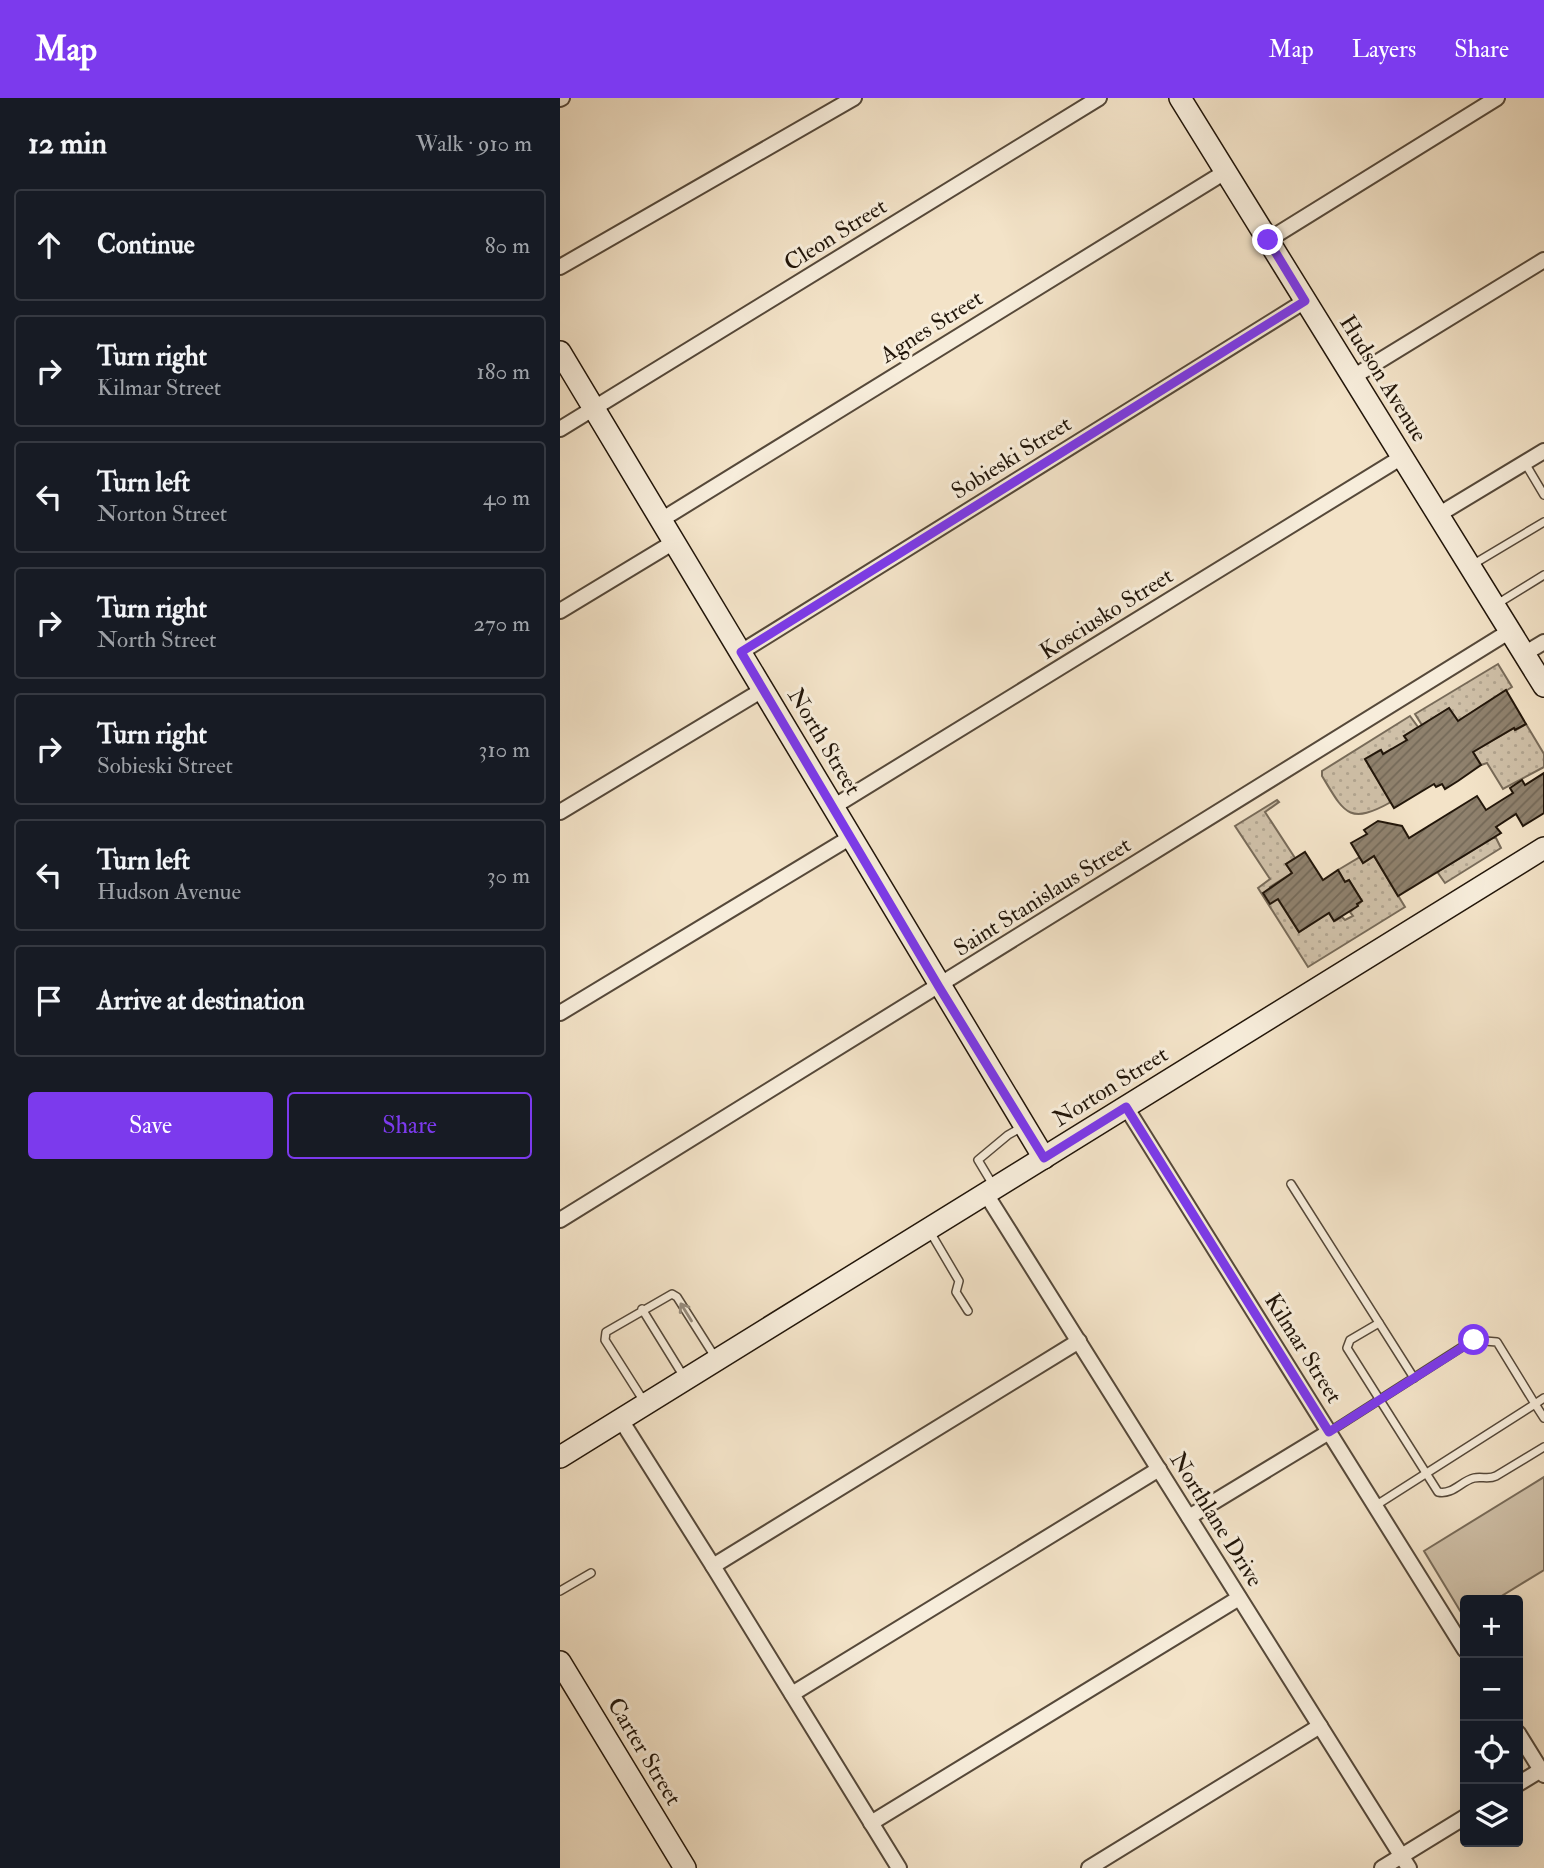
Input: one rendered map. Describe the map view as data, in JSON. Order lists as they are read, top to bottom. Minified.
{"streets":{"main road":["Hudson Avenue","North Street","Norton Street","Carter Street"],"street":["Cleon Street","Agnes Street","Sobieski Street","Kosciusko Street","Saint Stanislaus Street","Kilmar Street","Northlane Drive"]},"crossings":[["Cleon Street","North Street"],["Agnes Street","Hudson Avenue"],["Agnes Street","North Street"],["Hudson Avenue","Sobieski Street"],["Hudson Avenue","Kosciusko Street"],["Hudson Avenue","Saint Stanislaus Street"],["Sobieski Street","North Street"],["Kosciusko Street","North Street"],["North Street","Saint Stanislaus Street"],["North Street","Norton Street"],["Norton Street","Kilmar Street"],["Norton Street","Northlane Drive"]],"page":{"header":"Map","nav":["Map","Layers","Share"],"heading":["12 min","Walk · 910 m"],"list":[["Continue","80 m"],["Turn right","Kilmar Street","180 m"],["Turn left","Norton Street","40 m"],["Turn right","North Street","270 m"],["Turn right","Sobieski Street","310 m"],["Turn left","Hudson Avenue","30 m"],"Arrive at destination"],"buttons":["Save","Share"],"map_buttons":["+","−"]}}
